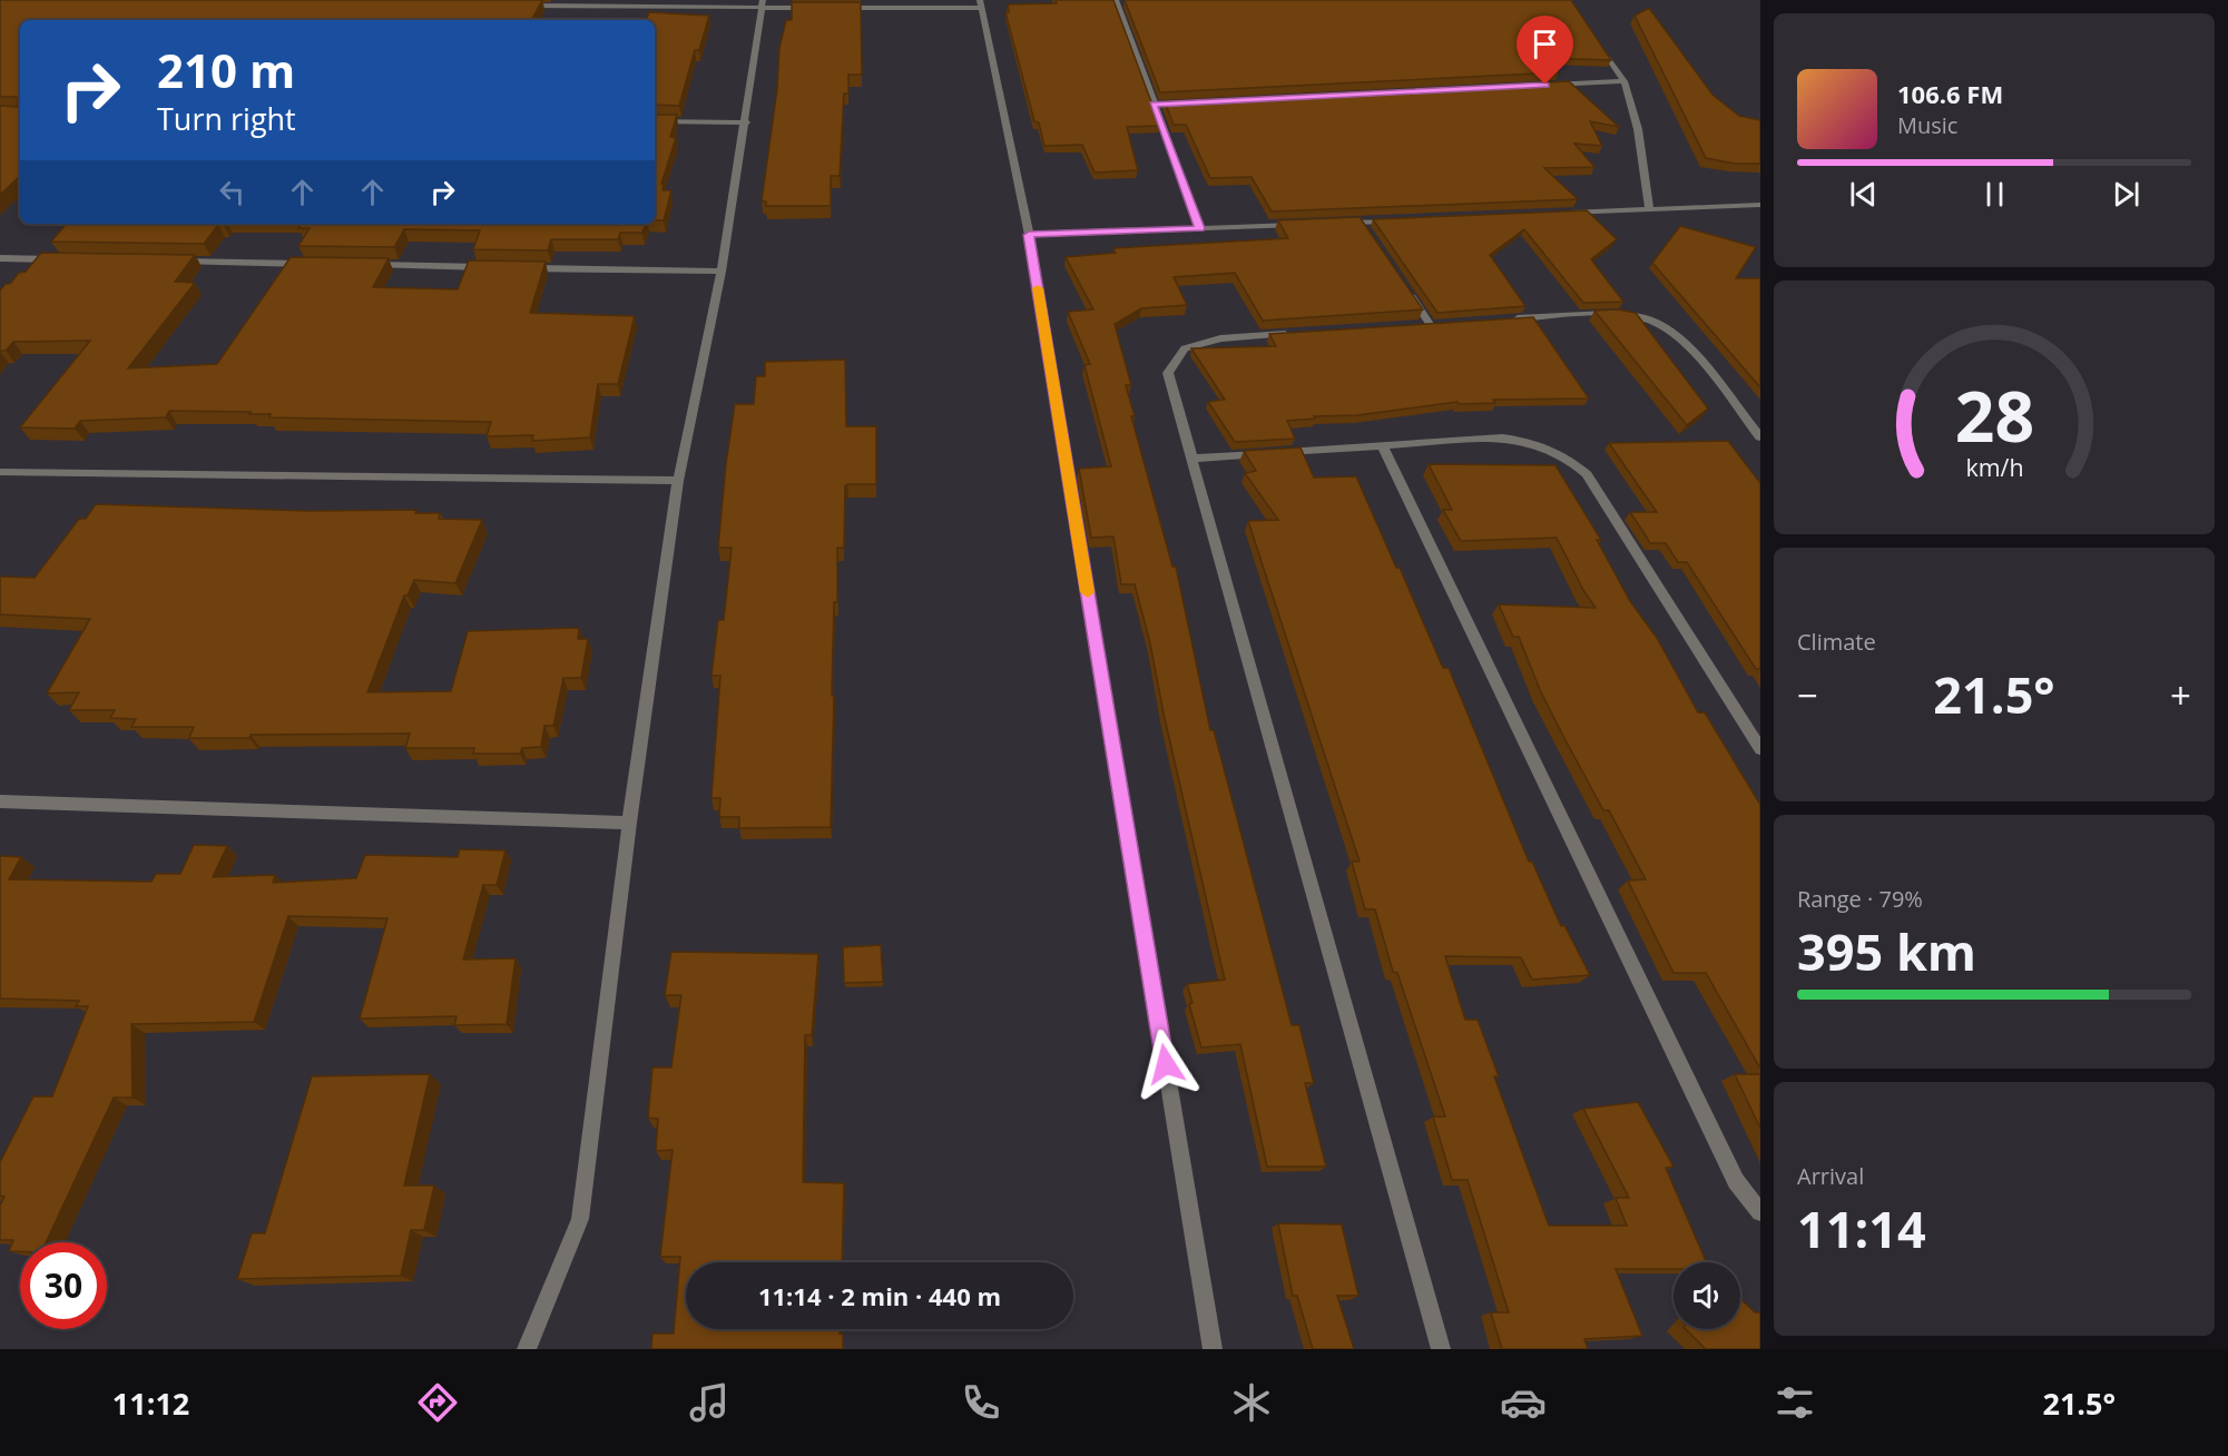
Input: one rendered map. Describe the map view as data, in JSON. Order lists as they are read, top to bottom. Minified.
{"page":{"turn":["210 m","Turn right"],"song":["106.6 FM","Music"],"tile":["Climate",["Range · 79%","395 km"],["Arrival","11:14"]],"heat":["−","21.5°","+"],"limit":"30","trip":"11:14 · 2 min · 440 m","tabs":["11:12","21.5°"],"gauge":["28","km/h"]}}
